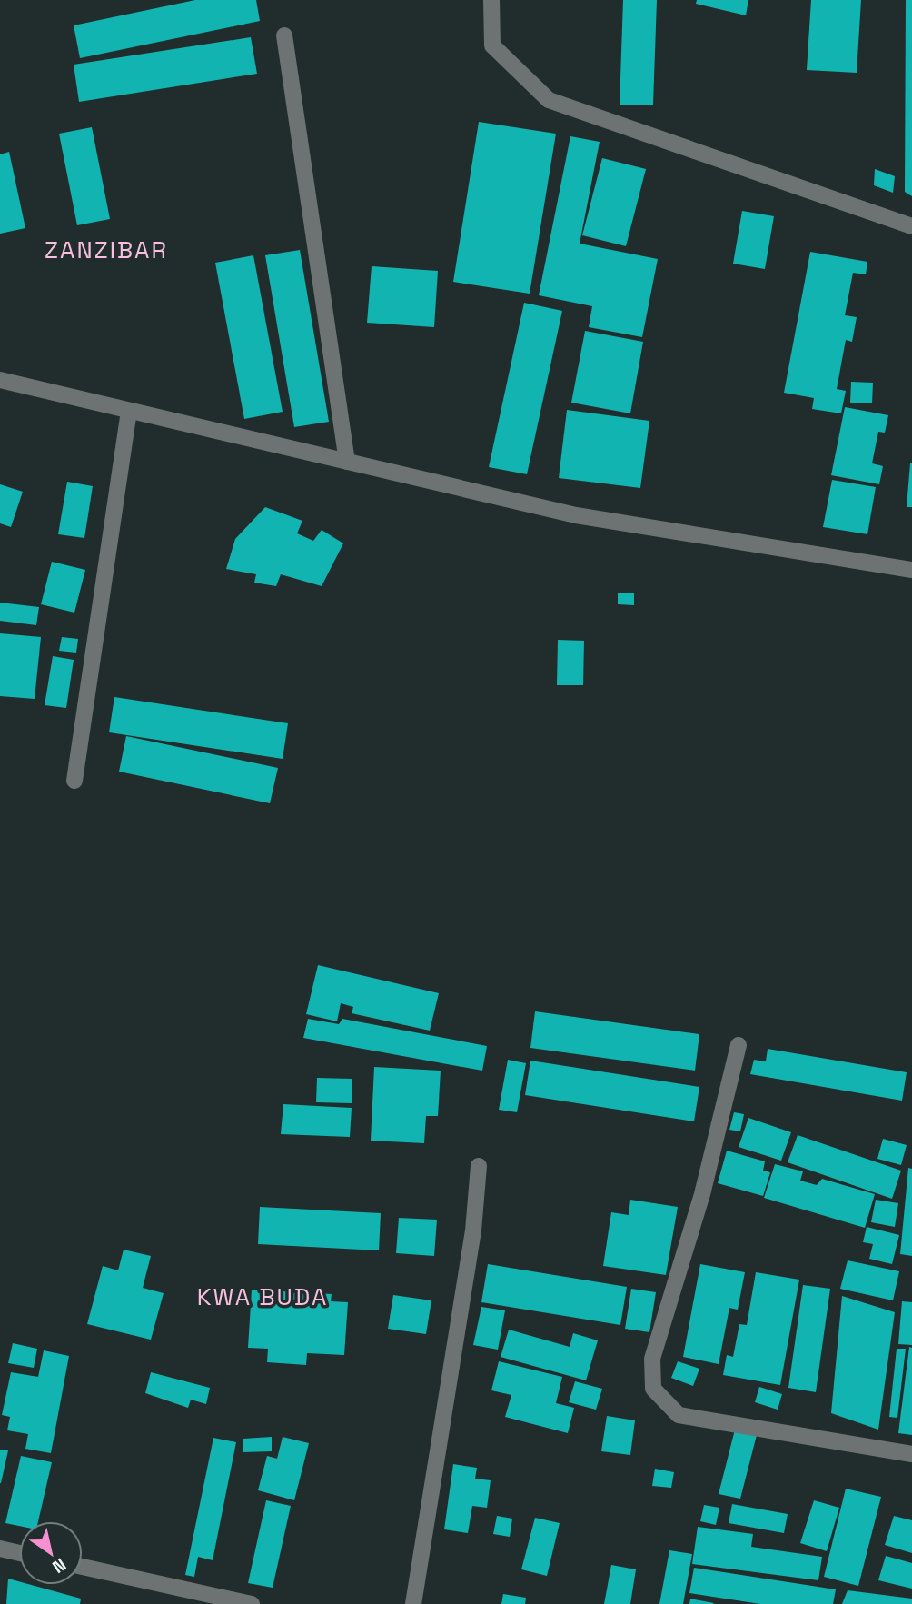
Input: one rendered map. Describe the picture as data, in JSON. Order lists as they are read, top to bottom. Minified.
{"districts":["ZANZIBAR","KWA BUDA"],"north":"bottom right"}
